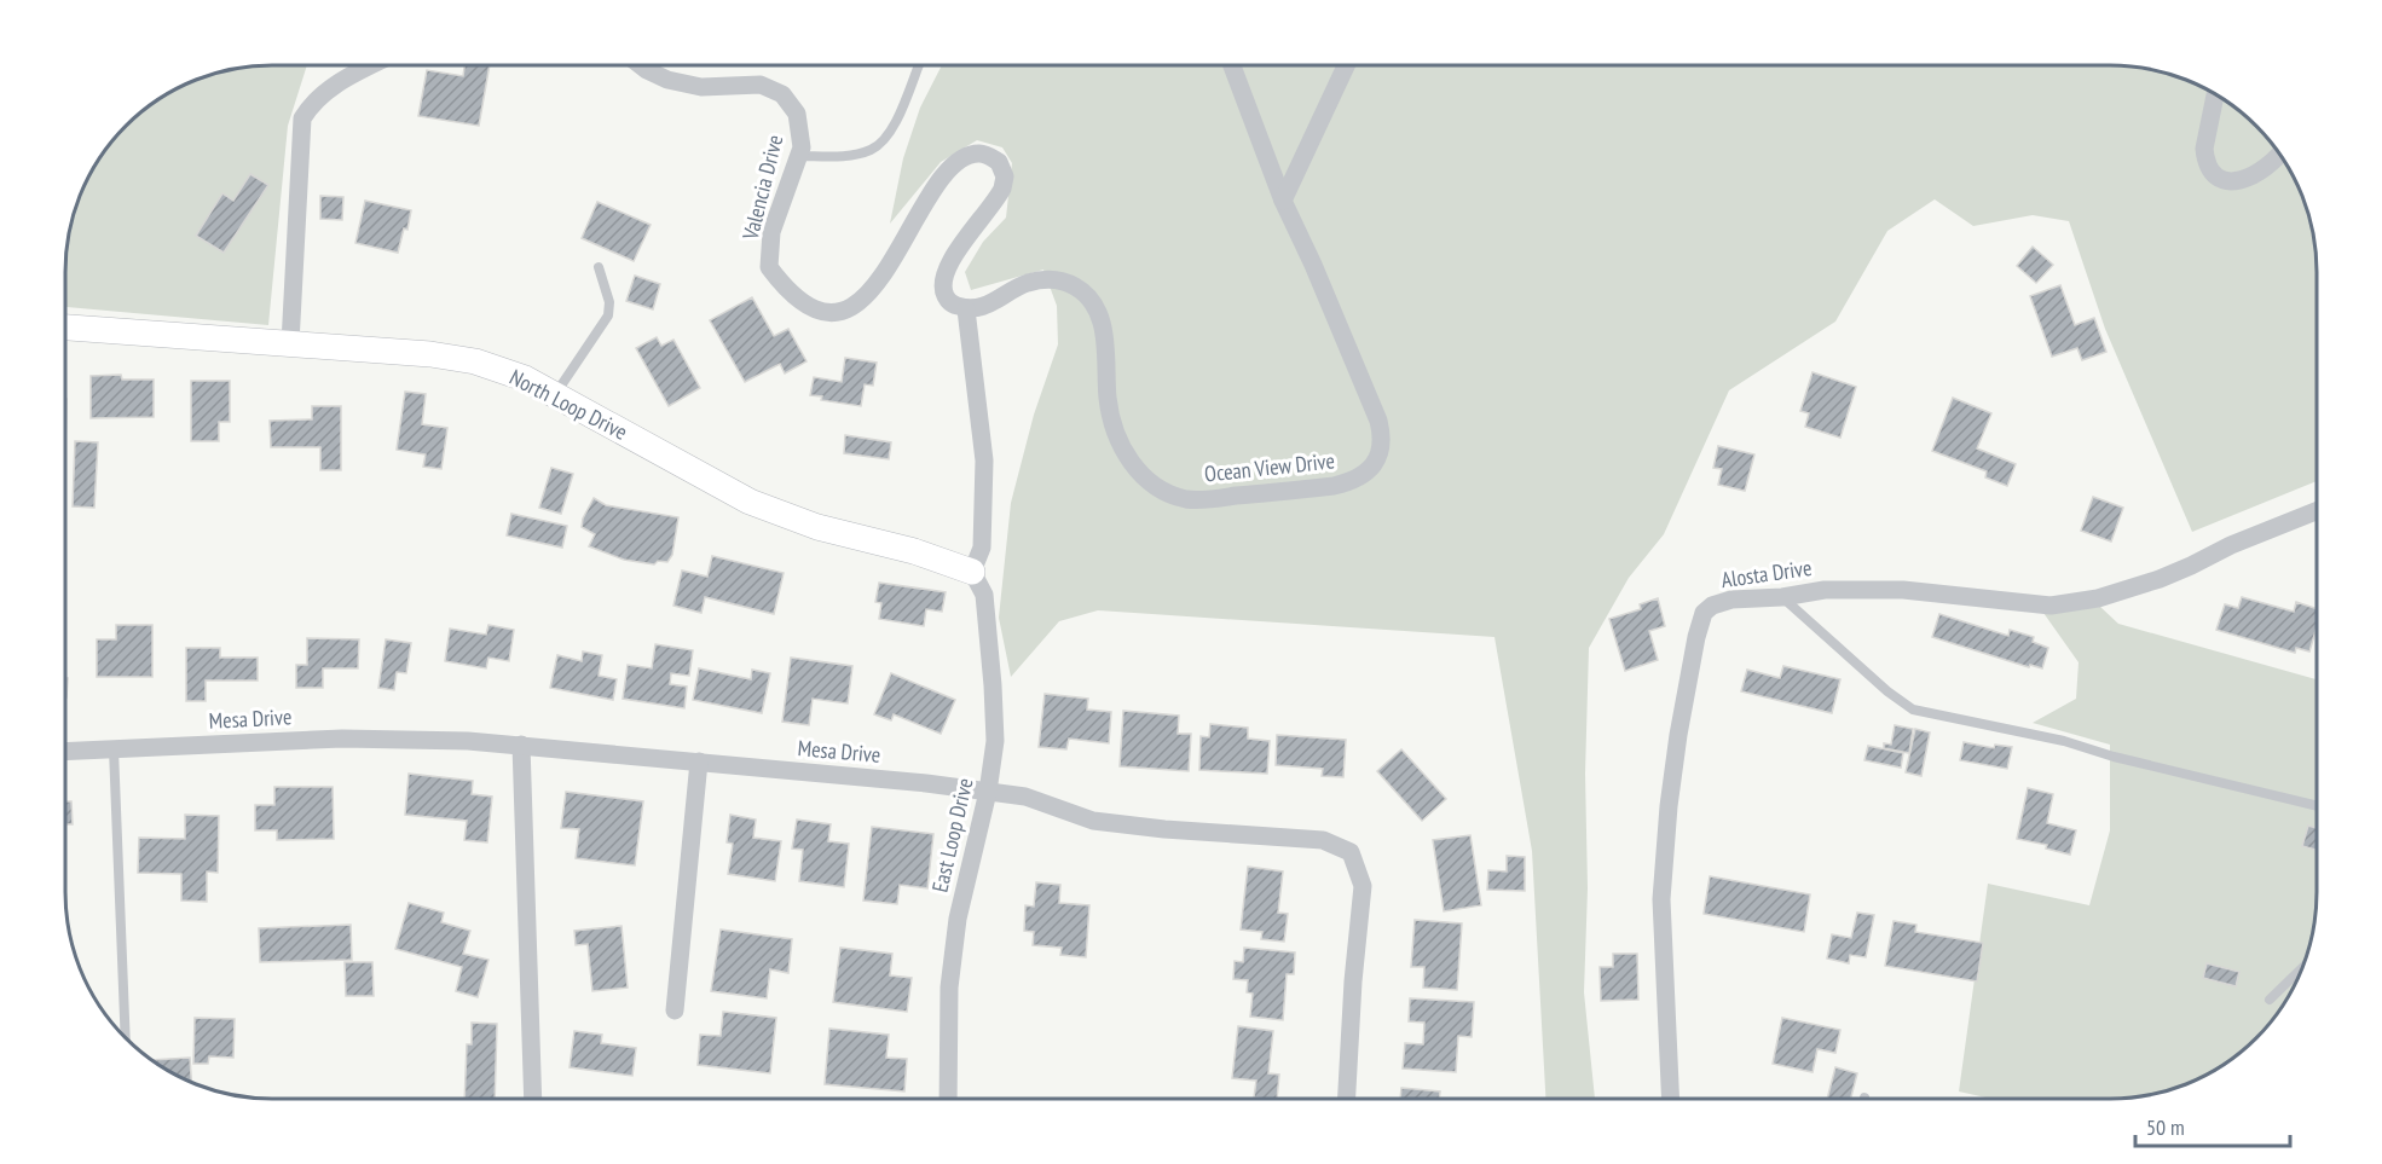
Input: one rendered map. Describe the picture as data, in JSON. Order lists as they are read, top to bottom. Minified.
{"streets":{"street":["Valencia Drive","North Loop Drive","Ocean View Drive","Alosta Drive","Mesa Drive","East Loop Drive"]},"crossings":[["Valencia Drive","Ocean View Drive"],["North Loop Drive","East Loop Drive"],["Mesa Drive","East Loop Drive"]],"scale_bar":"50 m"}
